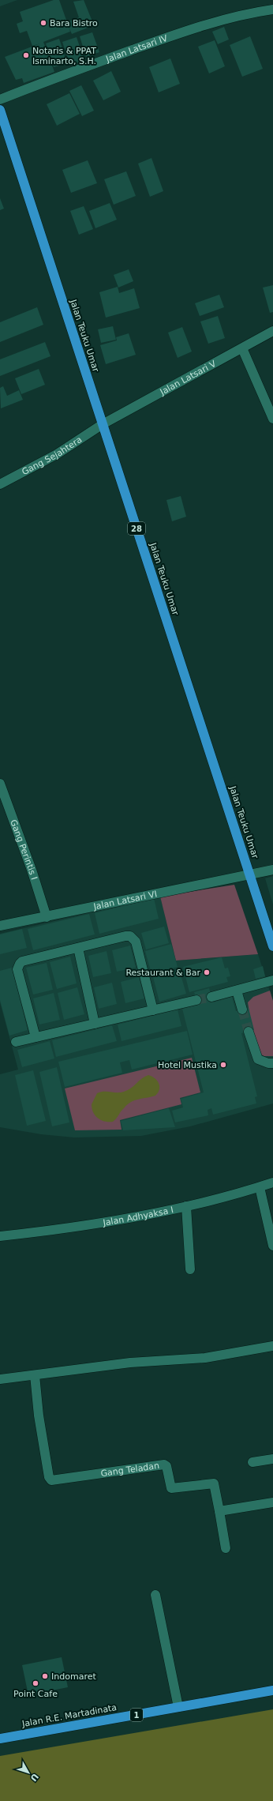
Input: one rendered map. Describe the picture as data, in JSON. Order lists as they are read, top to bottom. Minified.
{"streets":{"highway":["Jalan Teuku Umar","28","1","Jalan R.E. Martadinata"],"street":["Jalan Latsari IV","Jalan Latsari V","Gang Sejahtera","Gang Perintis I","Jalan Latsari VI","Jalan Adhyaksa I","Gang Teladan"]},"crossings":[["Jalan Teuku Umar","Jalan Latsari V"],["Jalan Teuku Umar","Gang Sejahtera"],["Jalan Teuku Umar","Jalan Latsari VI"],["Jalan Latsari V","Gang Sejahtera"],["Gang Perintis I","Jalan Latsari VI"]],"places":["Bara Bistro","Notaris & PPAT Isminarto, S.H.","Restaurant & Bar","Hotel Mustika","Indomaret","Point Cafe"],"north":"bottom right"}
